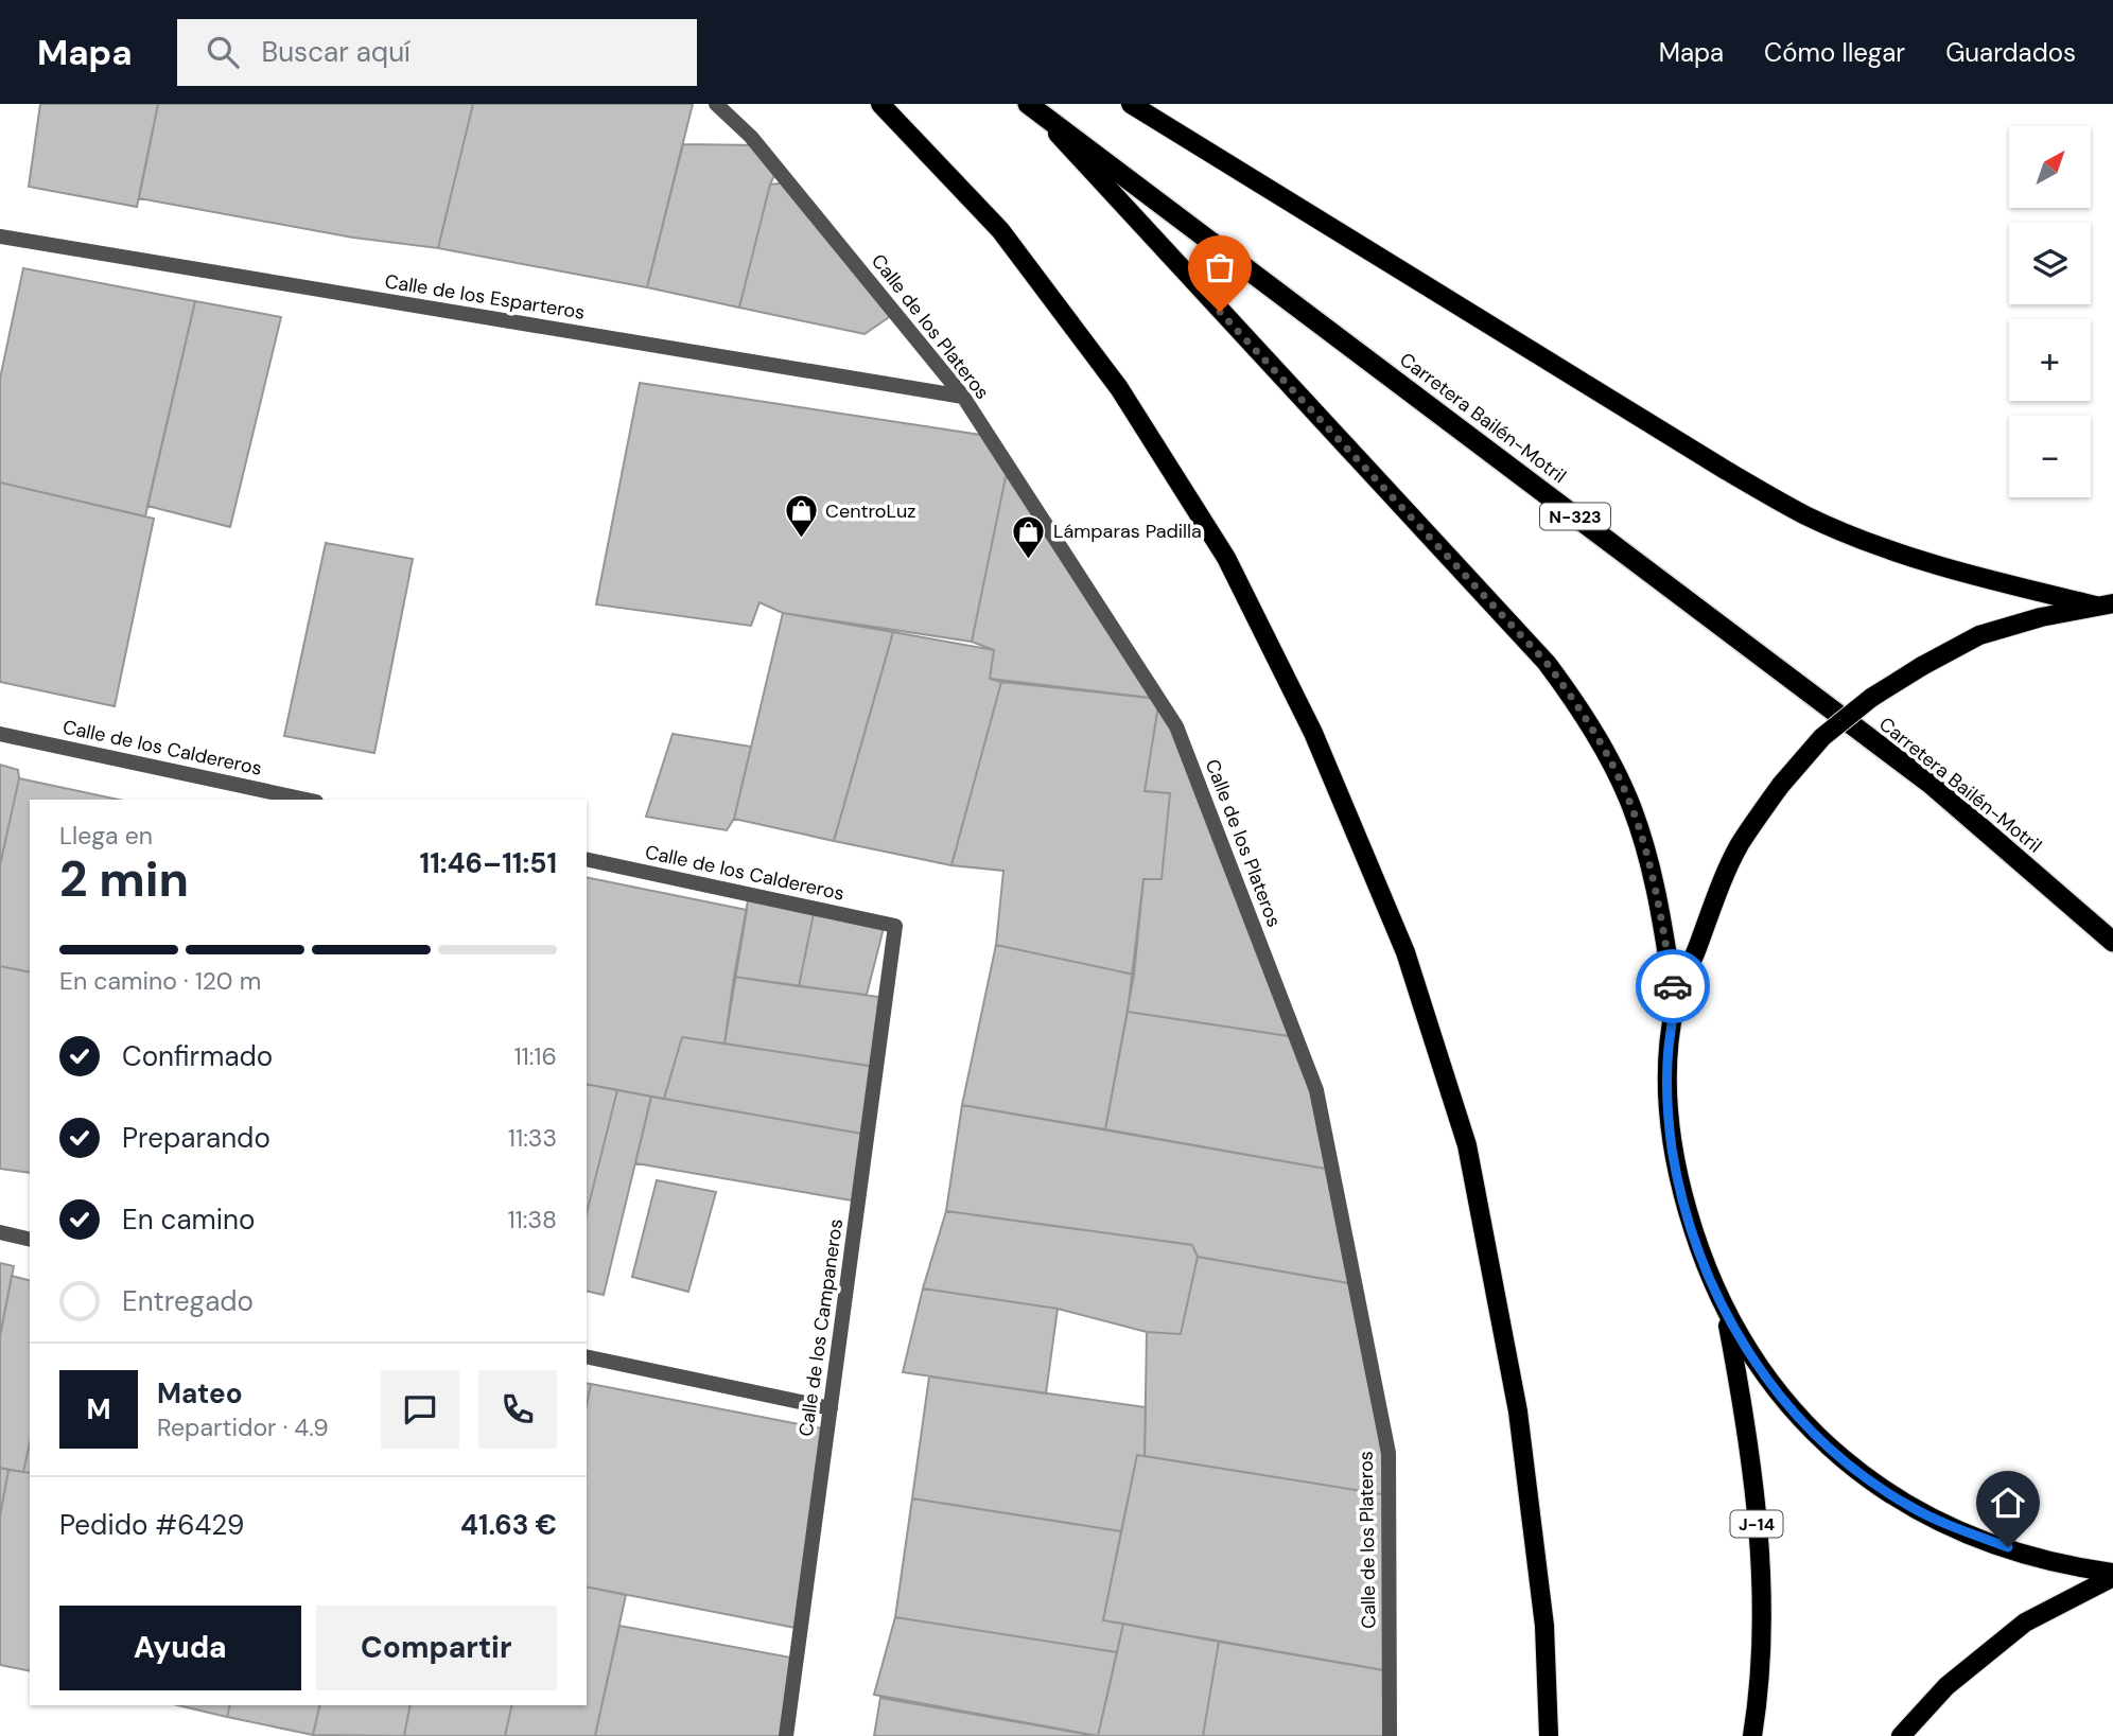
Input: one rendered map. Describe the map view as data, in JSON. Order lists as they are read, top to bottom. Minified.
{"streets":{"highway":["Carretera Bailén-Motril","N-323"],"main road":["J-14"],"street":["Calle de los Esparteros","Calle de los Plateros","Calle de los Caldereros","Calle de los Campaneros"]},"crossings":[["Calle de los Esparteros","Calle de los Plateros"],["Calle de los Caldereros","Calle de los Campaneros"]],"places":{"shop":["CentroLuz","Lámparas Padilla"]},"north":"top right","page":{"header":"Mapa","search":"Buscar aquí","nav":["Mapa","Cómo llegar","Guardados"],"map_buttons":["+","−"],"heading":["2 min","Llega en","11:46–11:51"],"panel":["Mateo","Repartidor · 4.9","Pedido #6429","41.63 €"],"bar":"En camino · 120 m","list":[["Confirmado","11:16"],["Preparando","11:33"],["En camino","11:38"],"Entregado"],"round":"M","buttons":["Ayuda","Compartir"]}}
